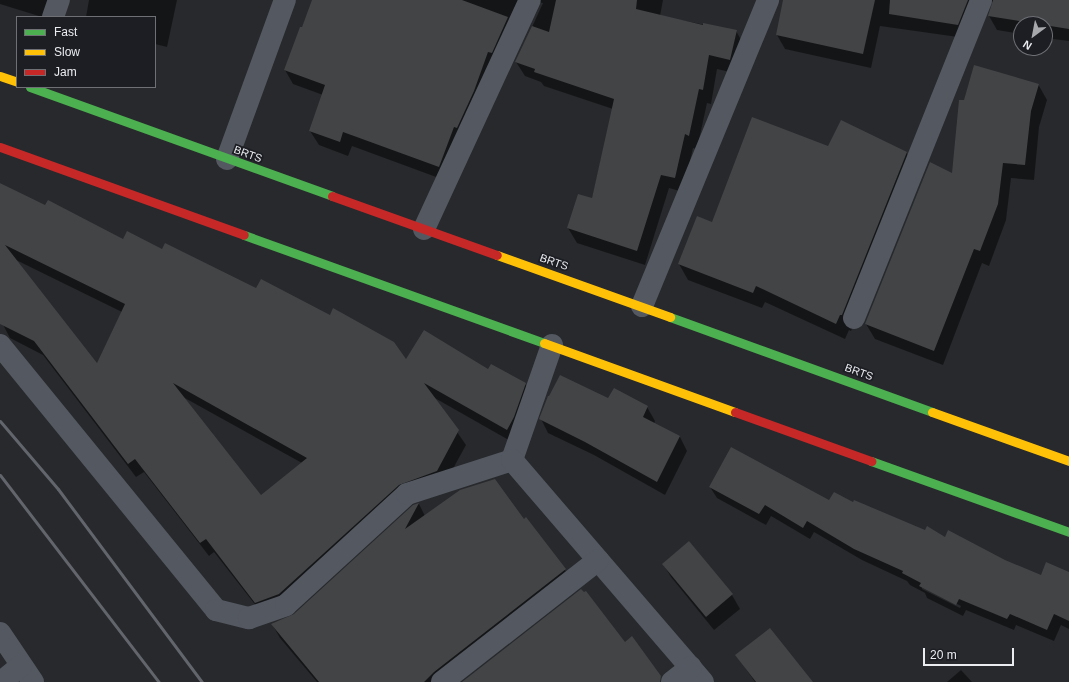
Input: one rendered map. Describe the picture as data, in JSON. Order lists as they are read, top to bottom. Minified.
{"streets":{"main road":["BRTS"]},"legend":["Fast","Slow","Jam"],"scale_bar":"20 m","north":"bottom left"}
